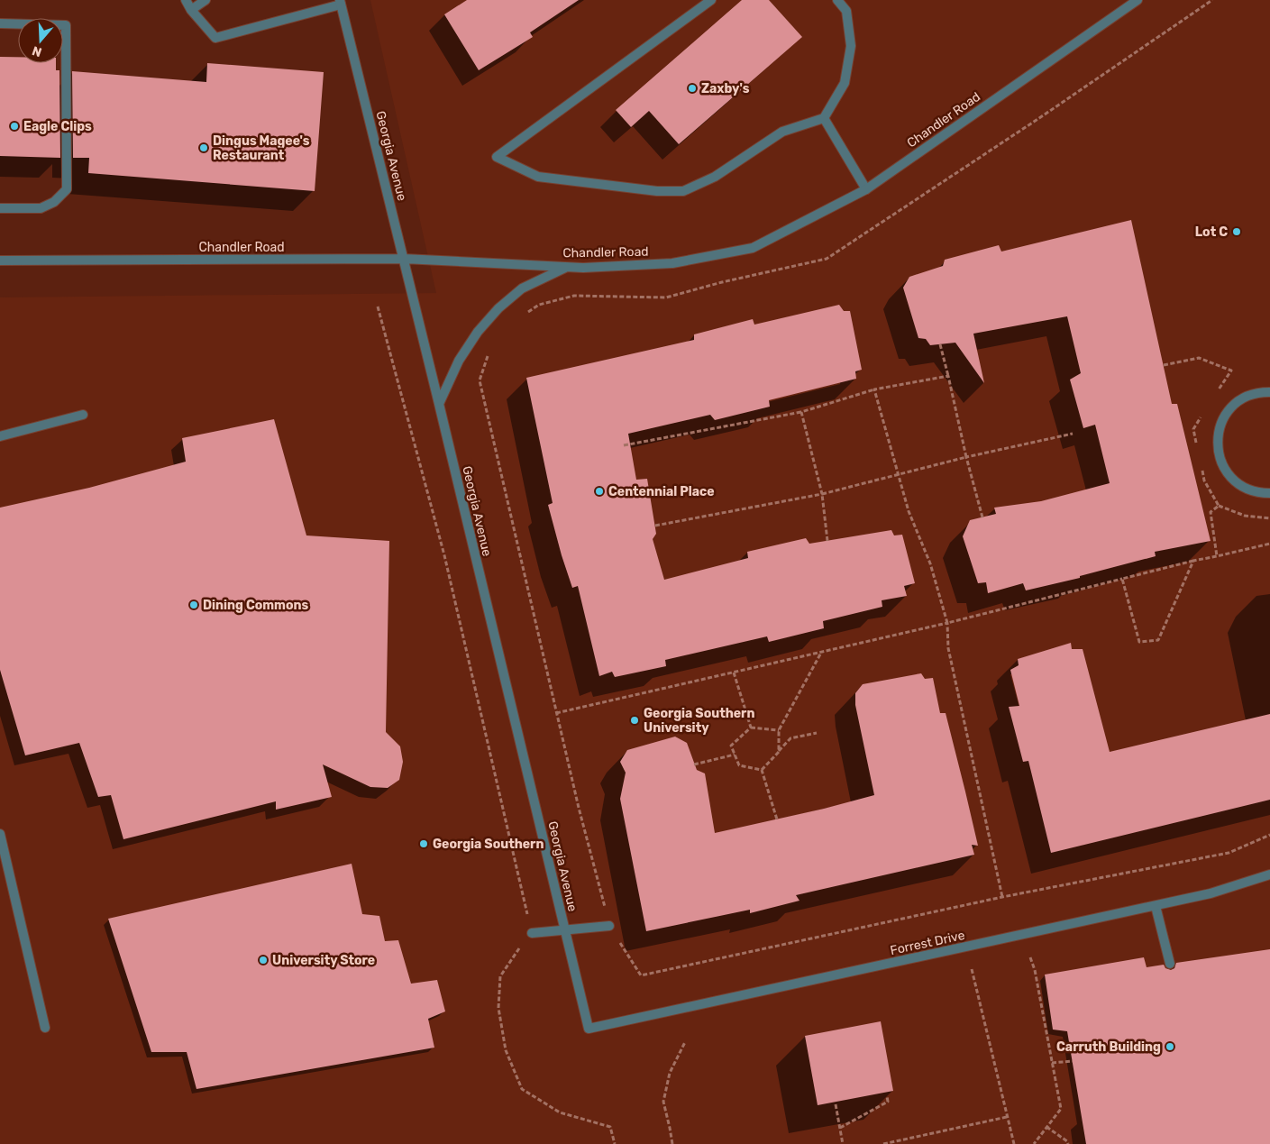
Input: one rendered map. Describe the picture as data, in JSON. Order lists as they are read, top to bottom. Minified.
{"streets":{"street":["Chandler Road","Georgia Avenue","Forrest Drive"]},"crossings":[["Chandler Road","Georgia Avenue"],["Georgia Avenue","Forrest Drive"]],"places":["Zaxby's","Eagle Clips","Dingus Magee's Restaurant","Lot C","Centennial Place","Dining Commons","Georgia Southern University","Georgia Southern","University Store","Carruth Building"],"north":"bottom"}
